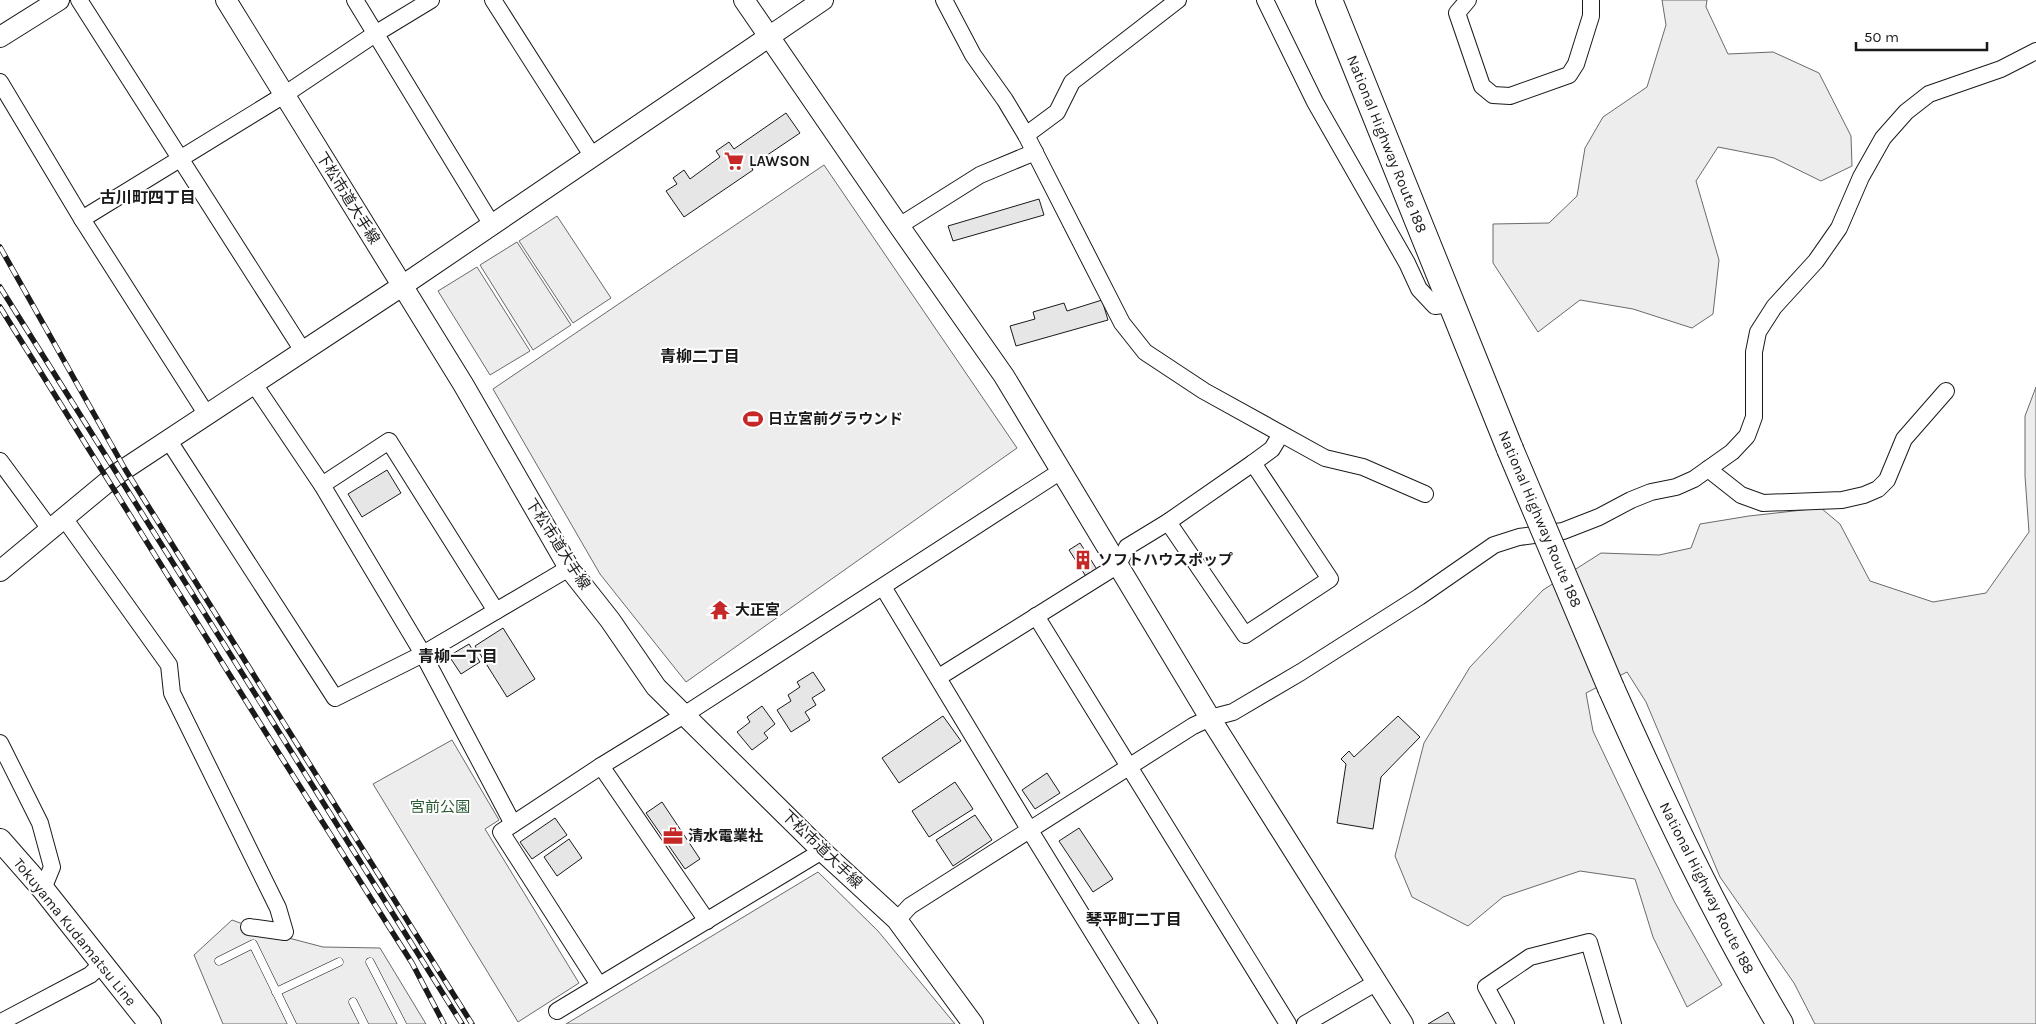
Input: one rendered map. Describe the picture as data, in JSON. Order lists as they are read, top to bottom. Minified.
{"streets":{"highway":["National Highway Route 188"],"main road":["Tokuyama Kudamatsu Line"],"street":["下松市道大手線"]},"districts":["古川町四丁目","青柳二丁目","青柳一丁目","琴平町二丁目"],"parks":["宮前公園"],"places":{"supermarket":["LAWSON"],"sports":["日立宮前グラウンド"],"building":["ソフトハウスポップ"],"temple":["大正宮"],"office":["清水電業社"]},"scale_bar":"50 m"}
